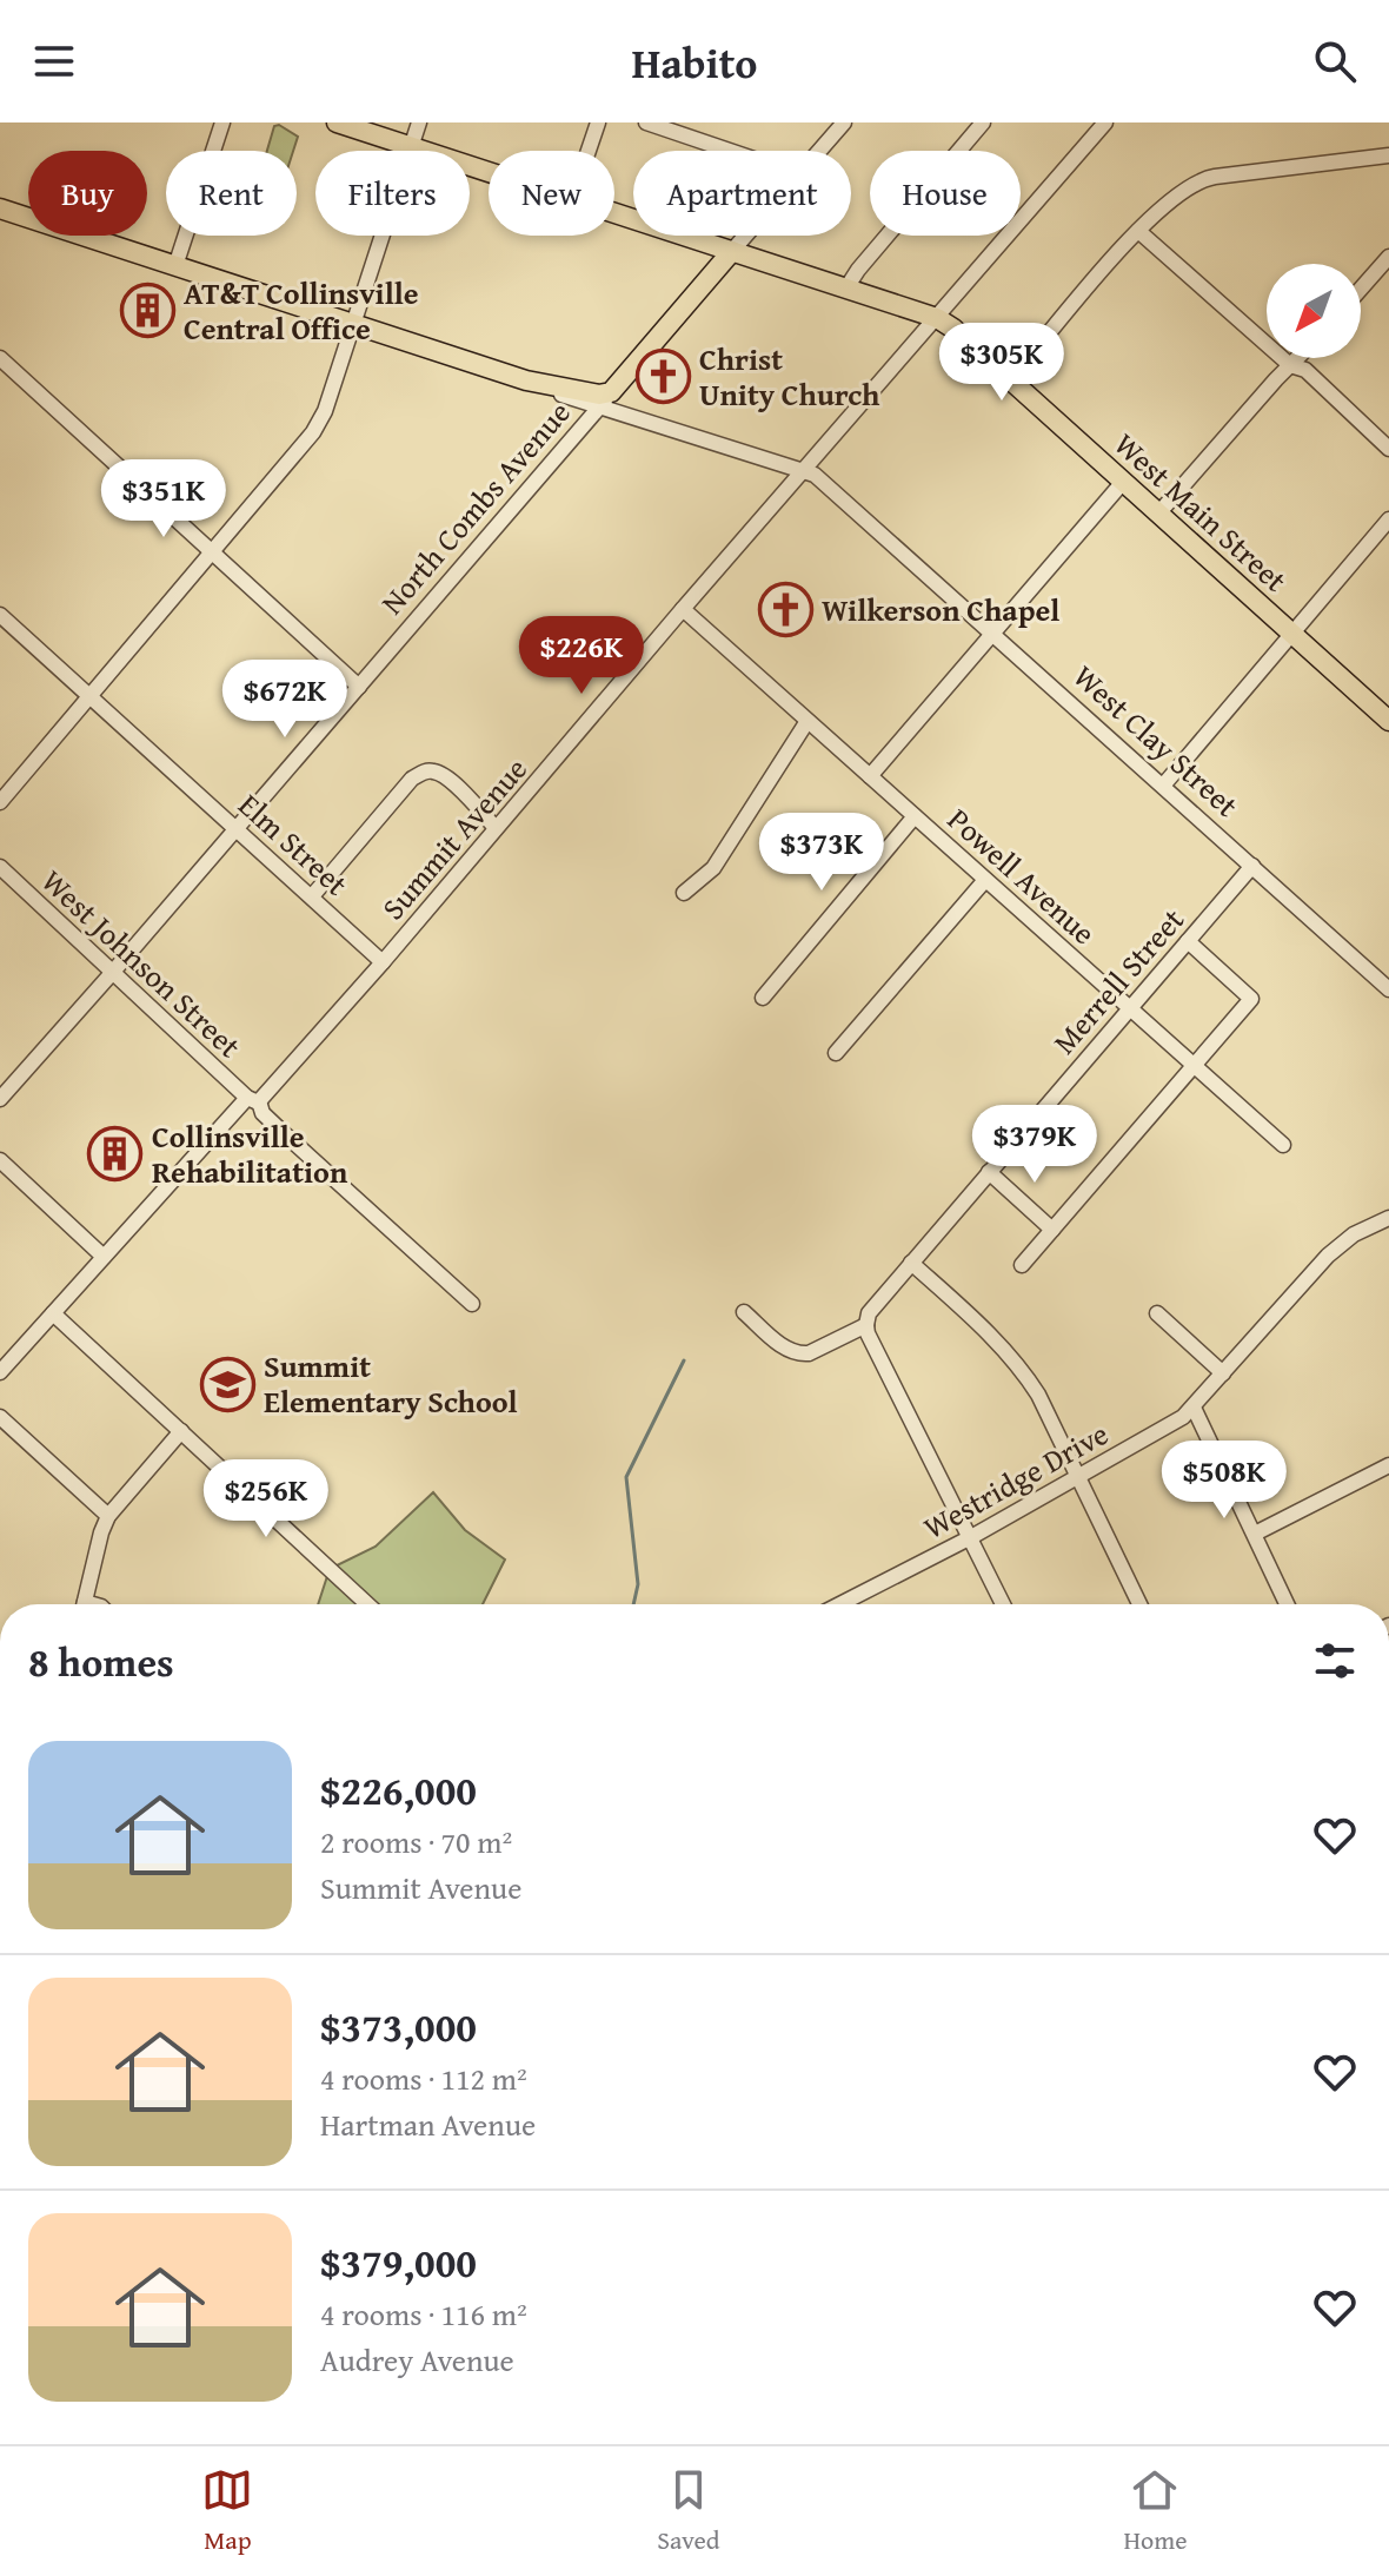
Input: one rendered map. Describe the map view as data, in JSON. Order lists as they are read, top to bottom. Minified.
{"streets":{"main road":["North Combs Avenue","West Main Street","West Clay Street"],"street":["Summit Avenue","Elm Street","Powell Avenue","West Johnson Street","Merrell Street","Westridge Drive"]},"crossings":[["North Combs Avenue","West Main Street"],["North Combs Avenue","West Clay Street"],["North Combs Avenue","Elm Street"],["North Combs Avenue","West Johnson Street"],["West Main Street","Summit Avenue"],["West Clay Street","Summit Avenue"],["West Clay Street","Merrell Street"],["Summit Avenue","Elm Street"],["Summit Avenue","Powell Avenue"],["Summit Avenue","West Johnson Street"],["Powell Avenue","Merrell Street"]],"places":{"building":["AT&T Collinsville Central Office","Collinsville Rehabilitation"],"church":["Christ Unity Church","Wilkerson Chapel"],"school or university":["Summit Elementary School"]},"north":"bottom left","page":{"header":"Habito","chip":["Buy","Rent","Filters","New","Apartment","House"],"price":["$305K","$351K","$226K","$672K","$373K","$379K","$508K","$256K"],"heading":"8 homes","list":[{"name":"$226,000","note":"2 rooms · 70 m² · Summit Avenue"},{"name":"$373,000","note":"4 rooms · 112 m² · Hartman Avenue"},{"name":"$379,000","note":"4 rooms · 116 m² · Audrey Avenue"}],"tabs":["Map","Saved","Home"]}}
